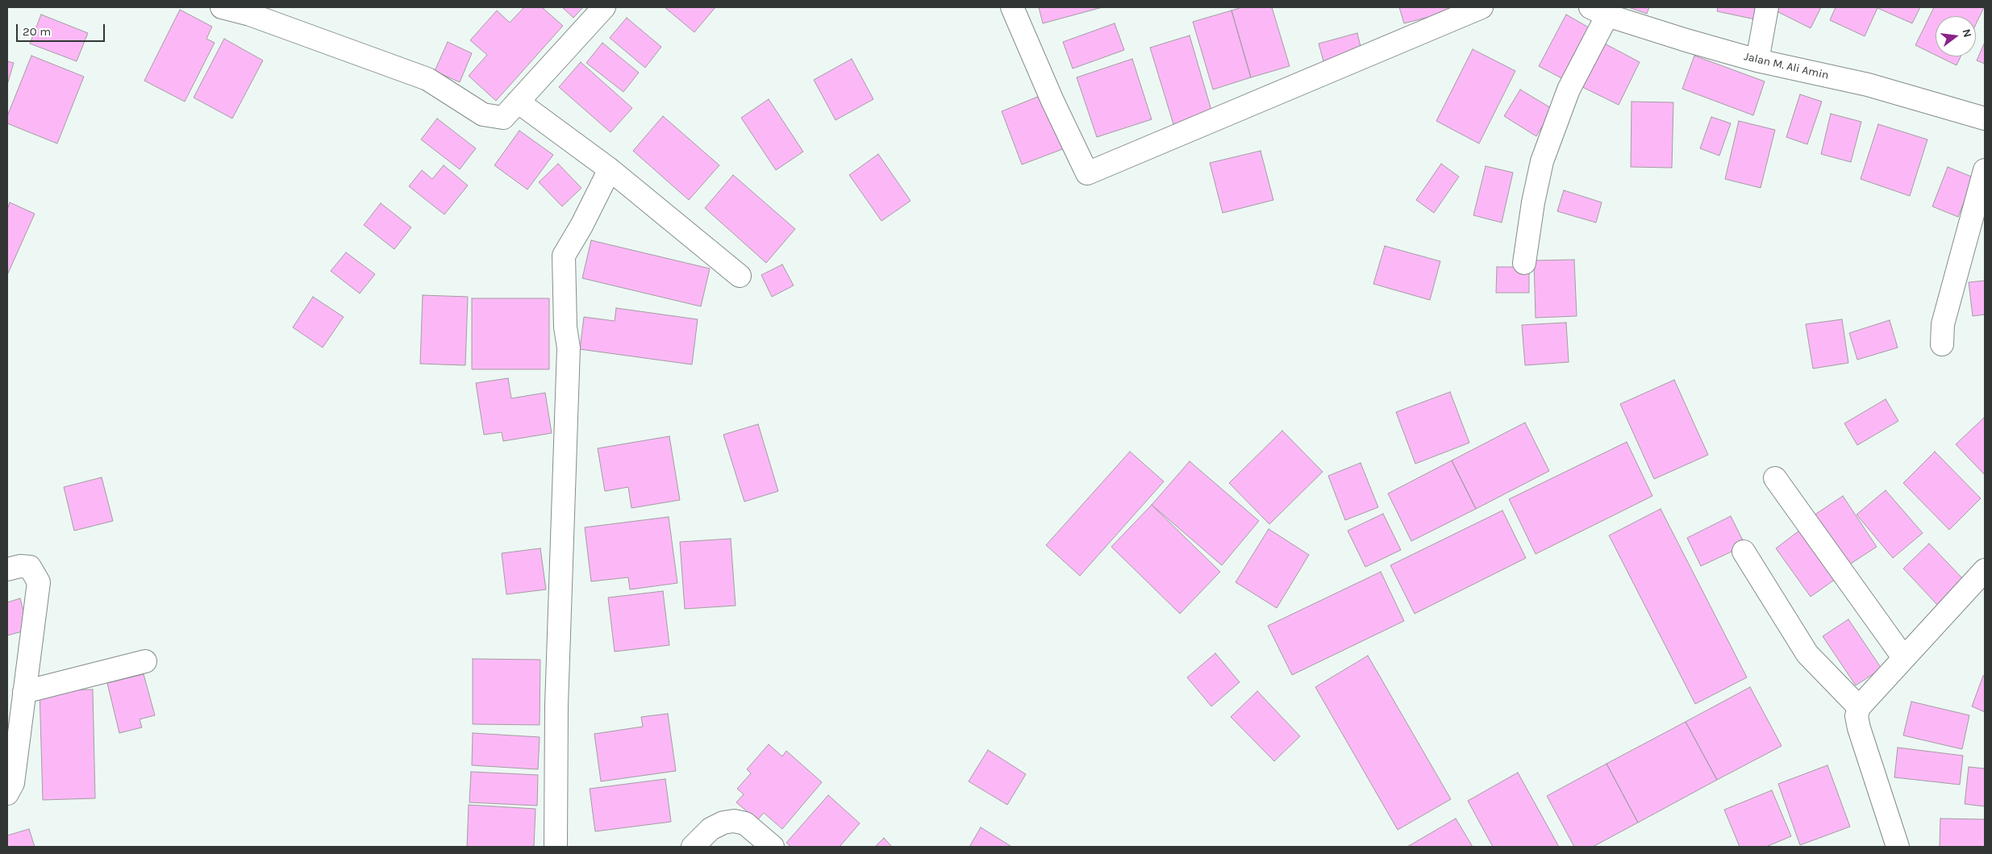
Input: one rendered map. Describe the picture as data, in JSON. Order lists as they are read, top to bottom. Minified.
{"streets":{"street":["Jalan M. Ali Amin"]},"scale_bar":"20 m","north":"right"}
